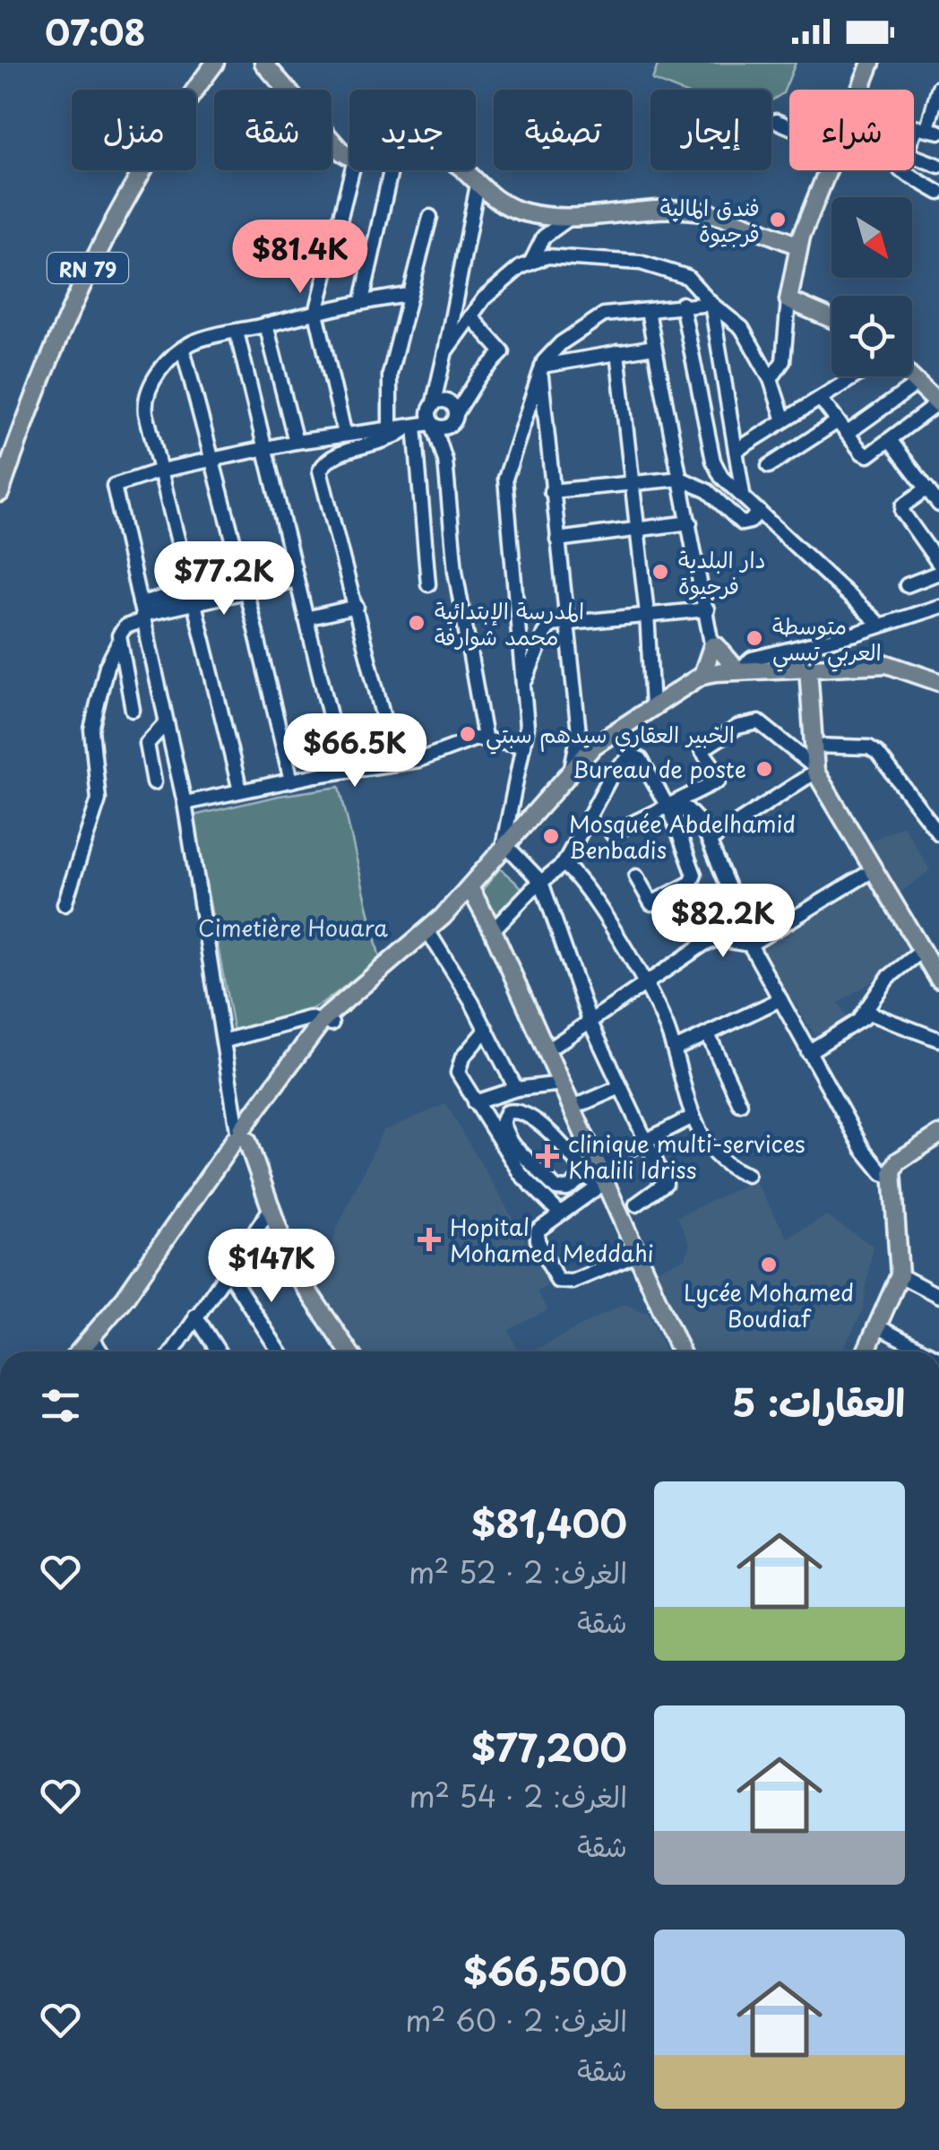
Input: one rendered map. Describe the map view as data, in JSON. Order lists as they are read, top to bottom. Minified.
{"streets":{"main road":["RN 79"]},"parks":["Cimetière Houara"],"places":{"other":["فندق المالية فرجيوة","دار البلدية فرجيوة","المدرسة الإبتدائية محمد شوارفة","متوسطة العربي تبسي","الخبير العقاري سيدهم سبتي","Bureau de poste","Mosquée Abdelhamid Benbadis","Lycée Mohamed Boudiaf"],"health":["clinique multi-services Khalili Idriss","Hopital Mohamed Meddahi"]},"north":"bottom right","page":{"status":"07:08","chip":["شراء","إيجار","تصفية","جديد","شقة","منزل"],"price":["$81.4K","$77.2K","$66.5K","$82.2K","$147K"],"heading":"العقارات: 5","list":[{"name":"$81,400","note":"الغرف: 2 · 52 m² · شقة"},{"name":"$77,200","note":"الغرف: 2 · 54 m² · شقة"},{"name":"$66,500","note":"الغرف: 2 · 60 m² · شقة"}]}}
